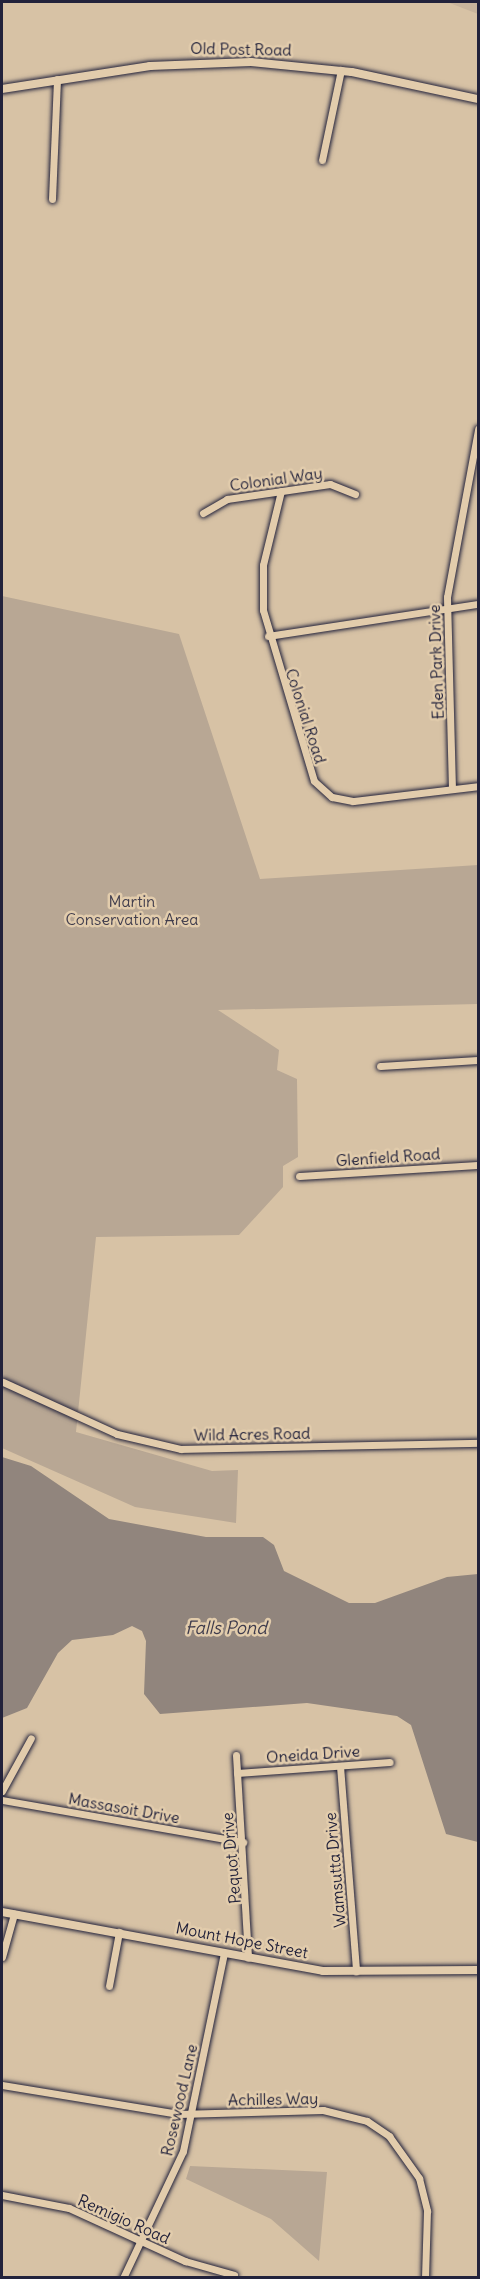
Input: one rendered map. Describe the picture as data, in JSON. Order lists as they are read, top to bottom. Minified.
{"streets":{"street":["Old Post Road","Colonial Way","Eden Park Drive","Colonial Road","Glenfield Road","Wild Acres Road","Oneida Drive","Massasoit Drive","Pequot Drive","Wamsutta Drive","Mount Hope Street","Achilles Way","Rosewood Lane","Remigio Road"]},"crossings":[["Colonial Way","Colonial Road"],["Eden Park Drive","Colonial Road"],["Oneida Drive","Pequot Drive"],["Oneida Drive","Wamsutta Drive"],["Massasoit Drive","Pequot Drive"],["Pequot Drive","Mount Hope Street"],["Wamsutta Drive","Mount Hope Street"],["Mount Hope Street","Rosewood Lane"],["Achilles Way","Rosewood Lane"],["Rosewood Lane","Remigio Road"]],"water":["Falls Pond"],"parks":["Martin Conservation Area"]}
